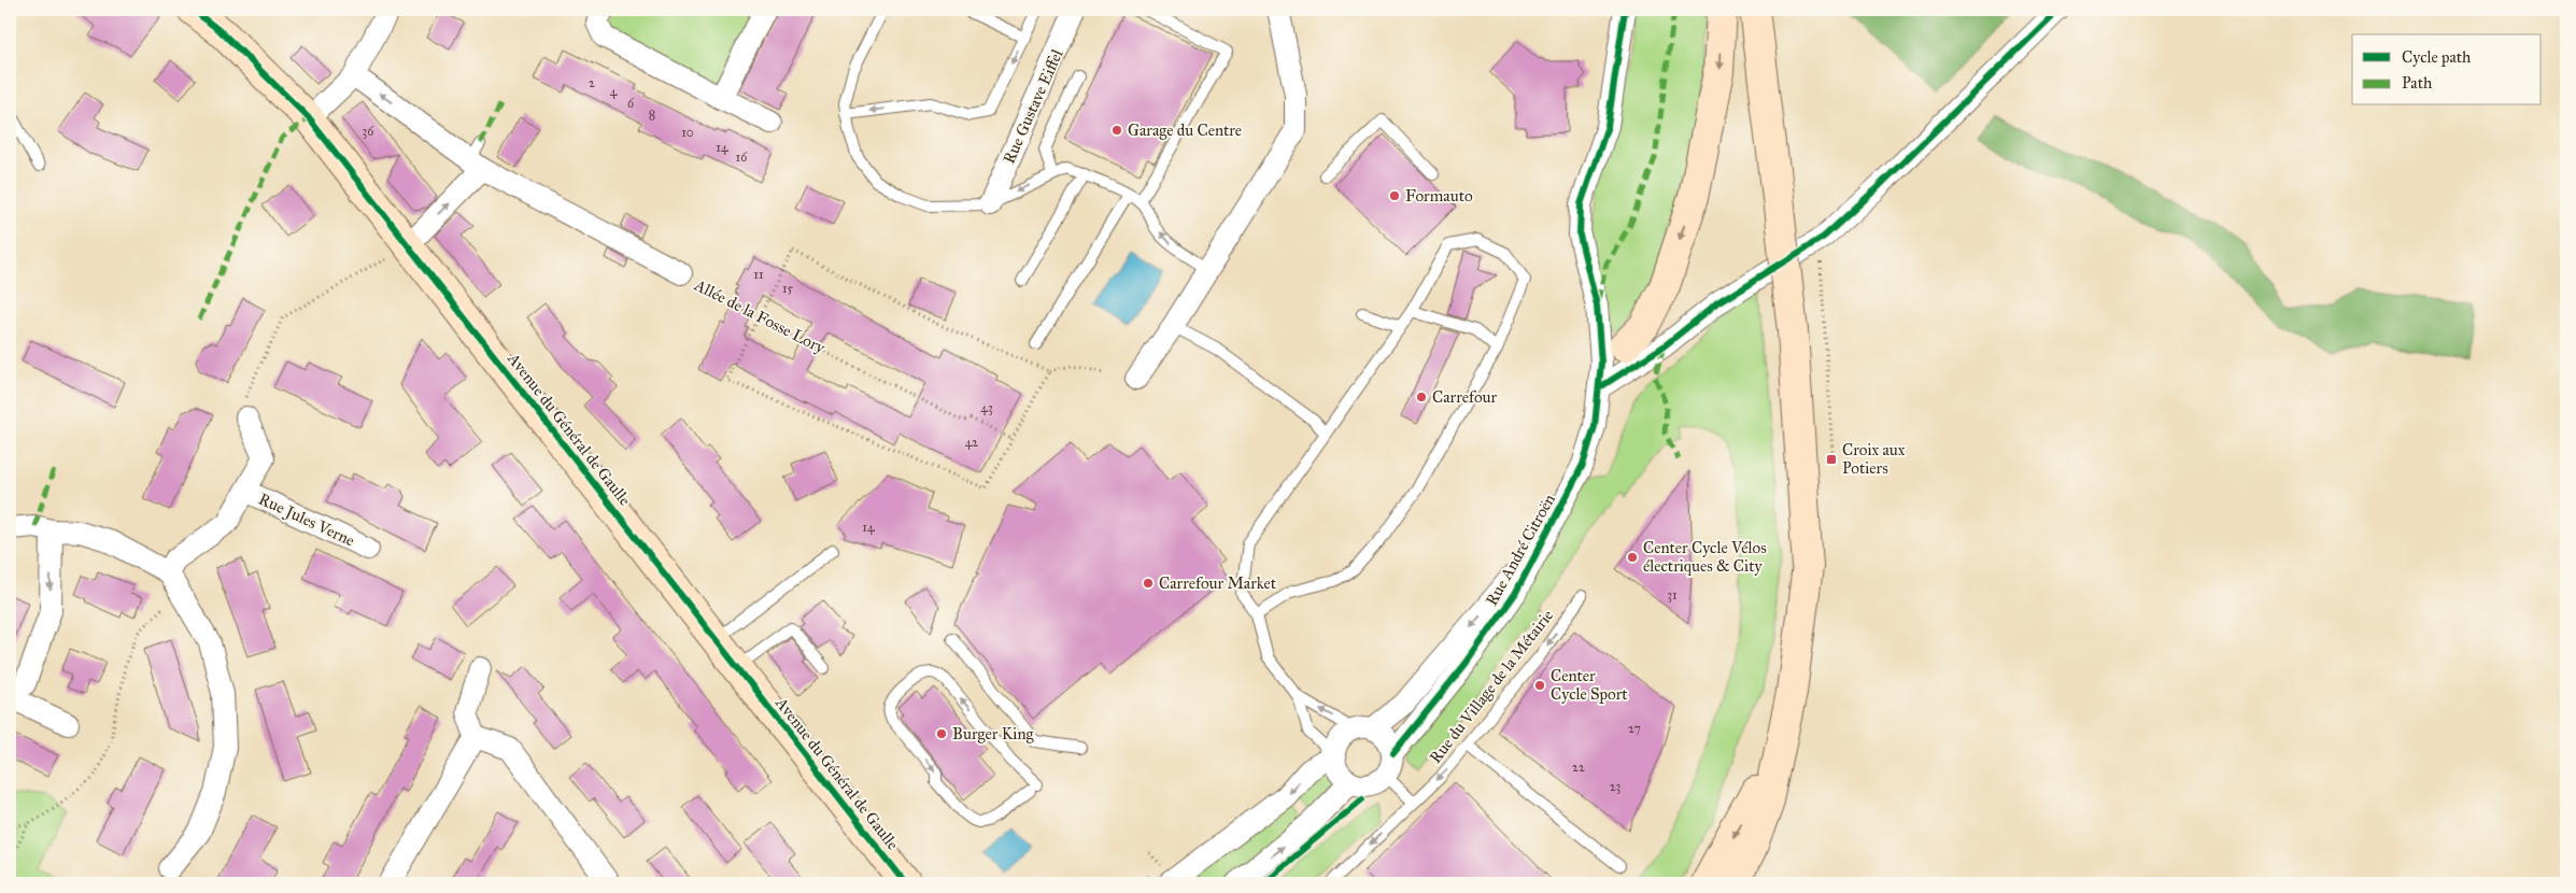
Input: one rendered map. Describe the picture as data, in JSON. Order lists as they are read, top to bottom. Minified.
{"streets":{"main road":["Avenue du Général de Gaulle"],"street":["Rue Gustave Eiffel","Allée de la Fosse Lory","Rue Jules Verne","Rue André Citroën"],"lane":["Rue du Village de la Métairie"]},"one_way":["Rue du Village de la Métairie"],"places":{"other":["Garage du Centre","Formauto","Carrefour","Center Cycle Vélos électriques & City","Carrefour Market","Center Cycle Sport","Burger King"],"transit":["Croix aux Potiers"]},"house_numbers":["2","4","6","8","36","10","14","16","11","15","43","42","14","31","27","22","23"],"legend":["Cycle path","Path"]}
